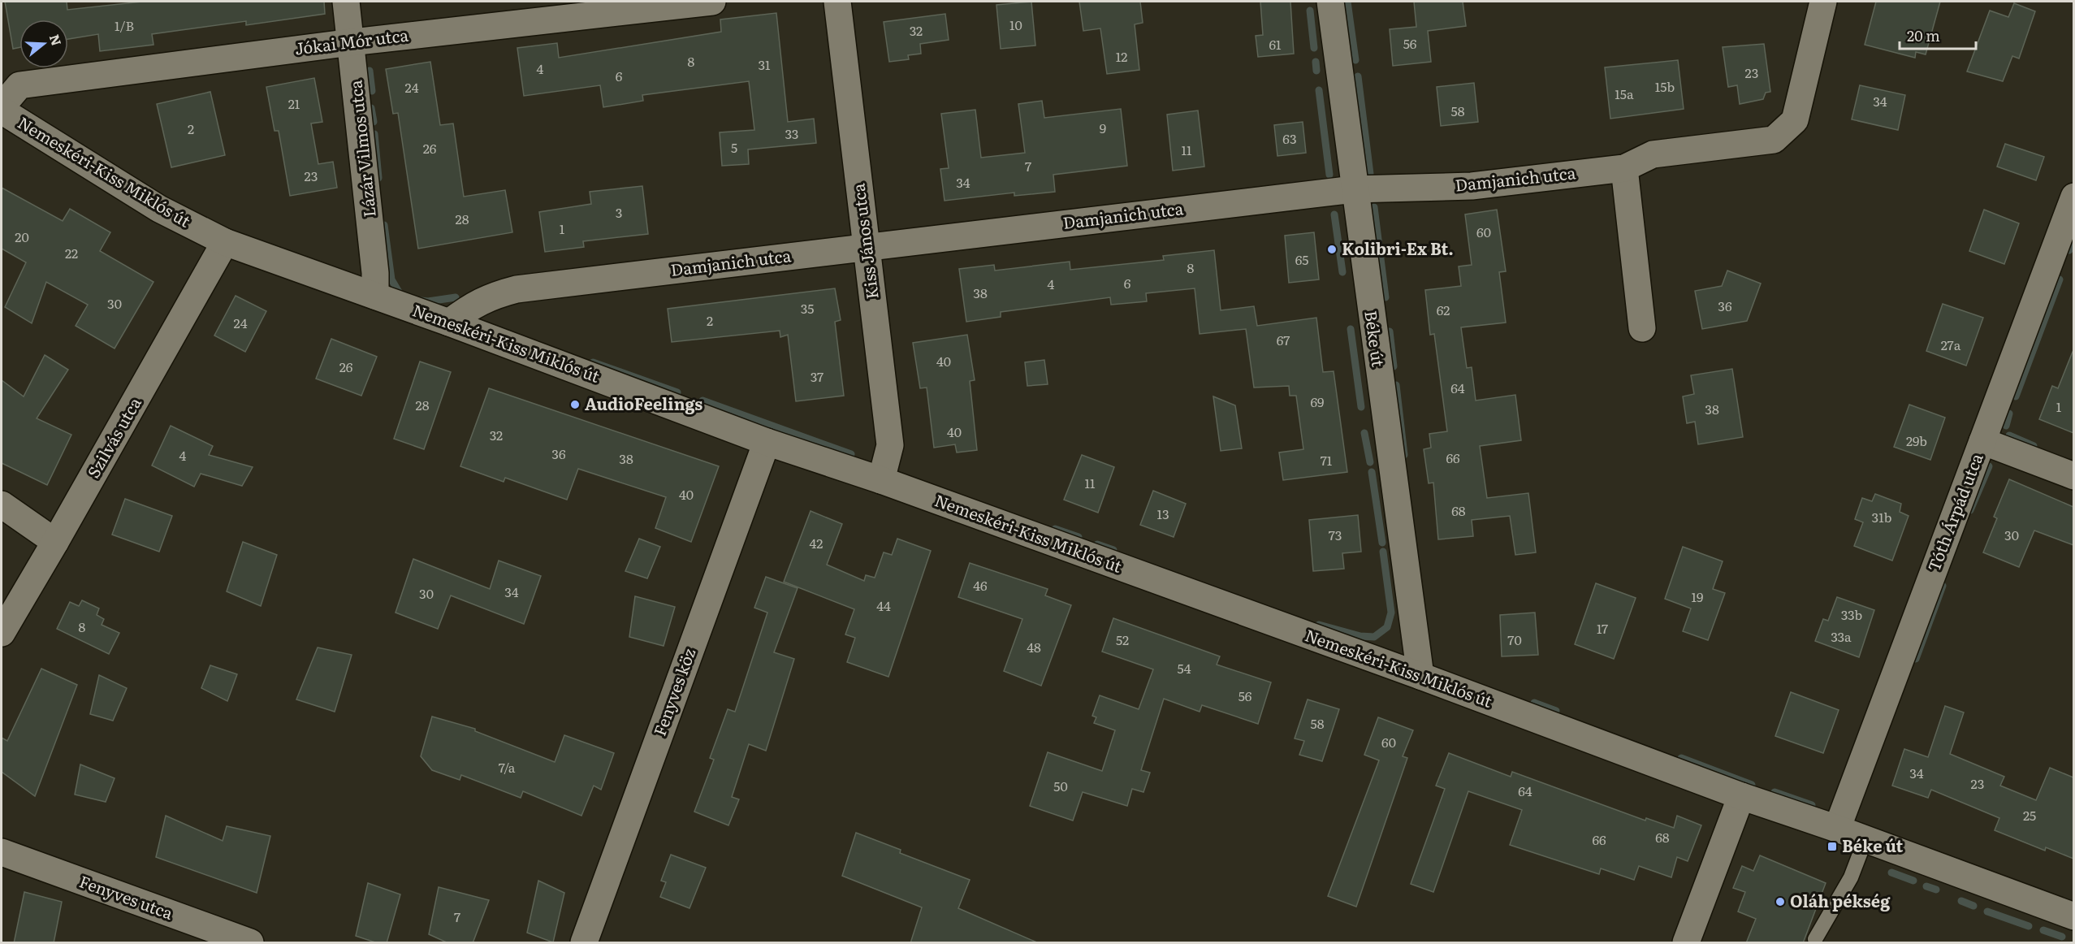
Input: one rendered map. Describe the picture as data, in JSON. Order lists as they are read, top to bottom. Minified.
{"streets":{"street":["Jókai Mór utca","Lázár Vilmos utca","Nemeskéri-Kiss Miklós út","Damjanich utca","Kiss János utca","Béke út","Szilvás utca","Tóth Árpád utca","Fenyves köz","Fenyves utca"]},"crossings":[["Jókai Mór utca","Lázár Vilmos utca"],["Lázár Vilmos utca","Nemeskéri-Kiss Miklós út"],["Nemeskéri-Kiss Miklós út","Damjanich utca"],["Nemeskéri-Kiss Miklós út","Kiss János utca"],["Nemeskéri-Kiss Miklós út","Béke út"],["Nemeskéri-Kiss Miklós út","Szilvás utca"],["Nemeskéri-Kiss Miklós út","Tóth Árpád utca"],["Nemeskéri-Kiss Miklós út","Fenyves köz"],["Damjanich utca","Kiss János utca"],["Damjanich utca","Béke út"]],"places":{"other":["Kolibri-Ex Bt.","AudioFeelings","Oláh pékség"],"transit":["Béke út"]},"house_numbers":["10","1/B","32","56","61","12","8","31","4","23","6","15b","24","15a","34","21","58","9","2","33","63","5","26","11","7","23","34","3","28","1","60","20","22","65","8","6","4","38","30","36","35","62","2","24","67","27a","40","26","37","64","69","28","1","38","40","32","29b","36","4","66","38","71","11","40","68","13","31b","73","30","42","46","34","30","19","44","33b","8","17","33a","52","70","48","54","56","58","60","7/a","34","23","50","64","25","68","66","7"],"scale_bar":"20 m","north":"right"}
